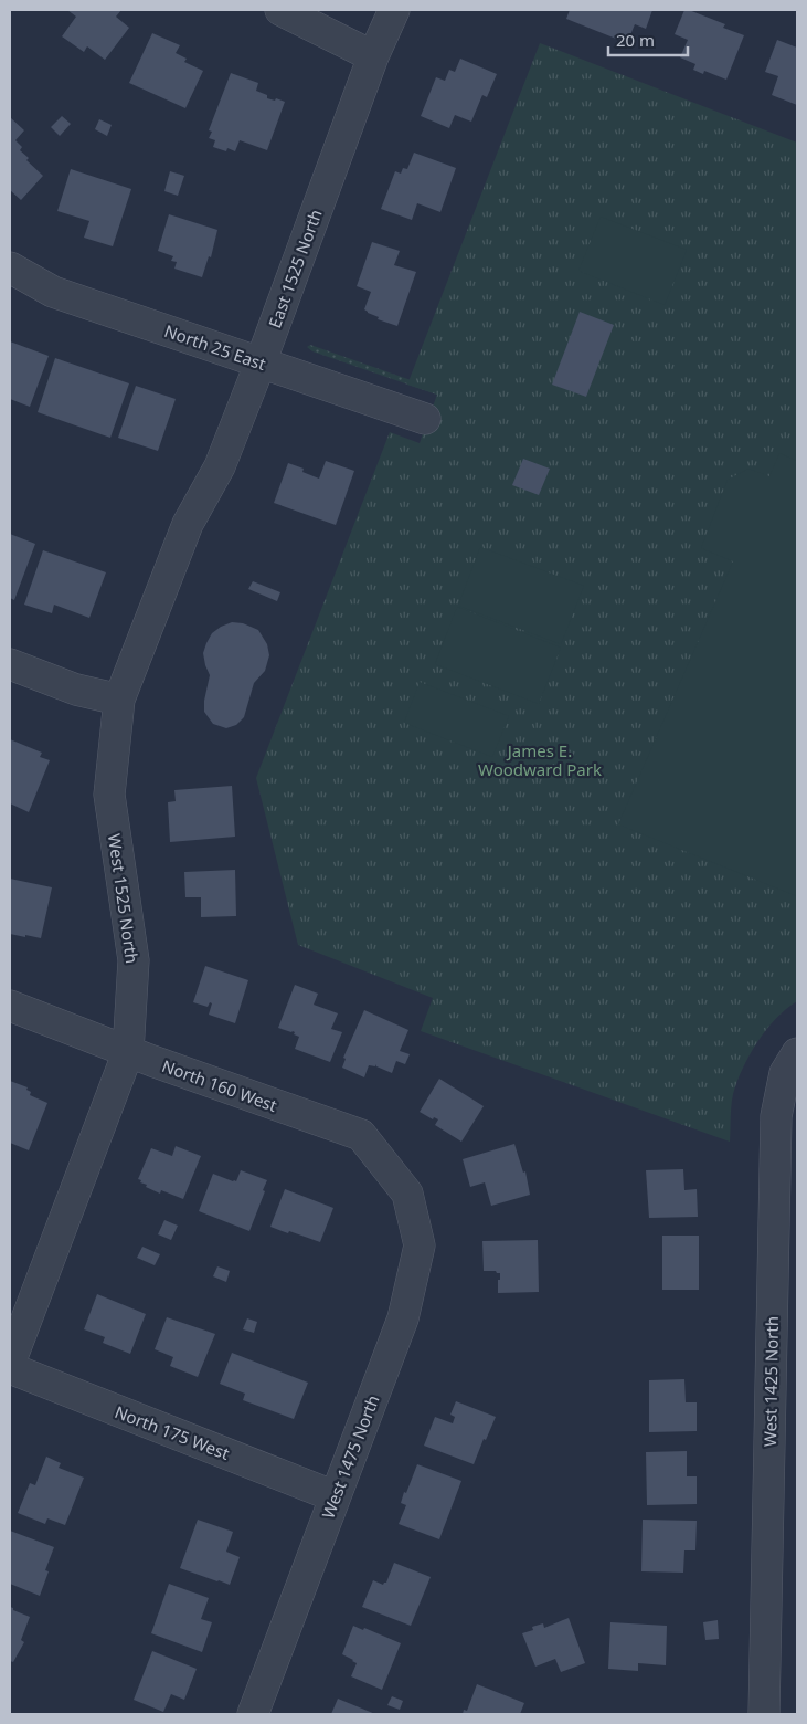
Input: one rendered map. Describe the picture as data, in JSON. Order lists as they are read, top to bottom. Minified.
{"streets":{"street":["East 1525 North","North 25 East","West 1525 North","North 160 West","West 1425 North","North 175 West","West 1475 North"]},"crossings":[["East 1525 North","North 25 East"],["East 1525 North","West 1525 North"],["West 1525 North","North 160 West"],["North 160 West","West 1475 North"],["North 175 West","West 1475 North"]],"parks":["James E. Woodward Park"],"scale_bar":"20 m"}
